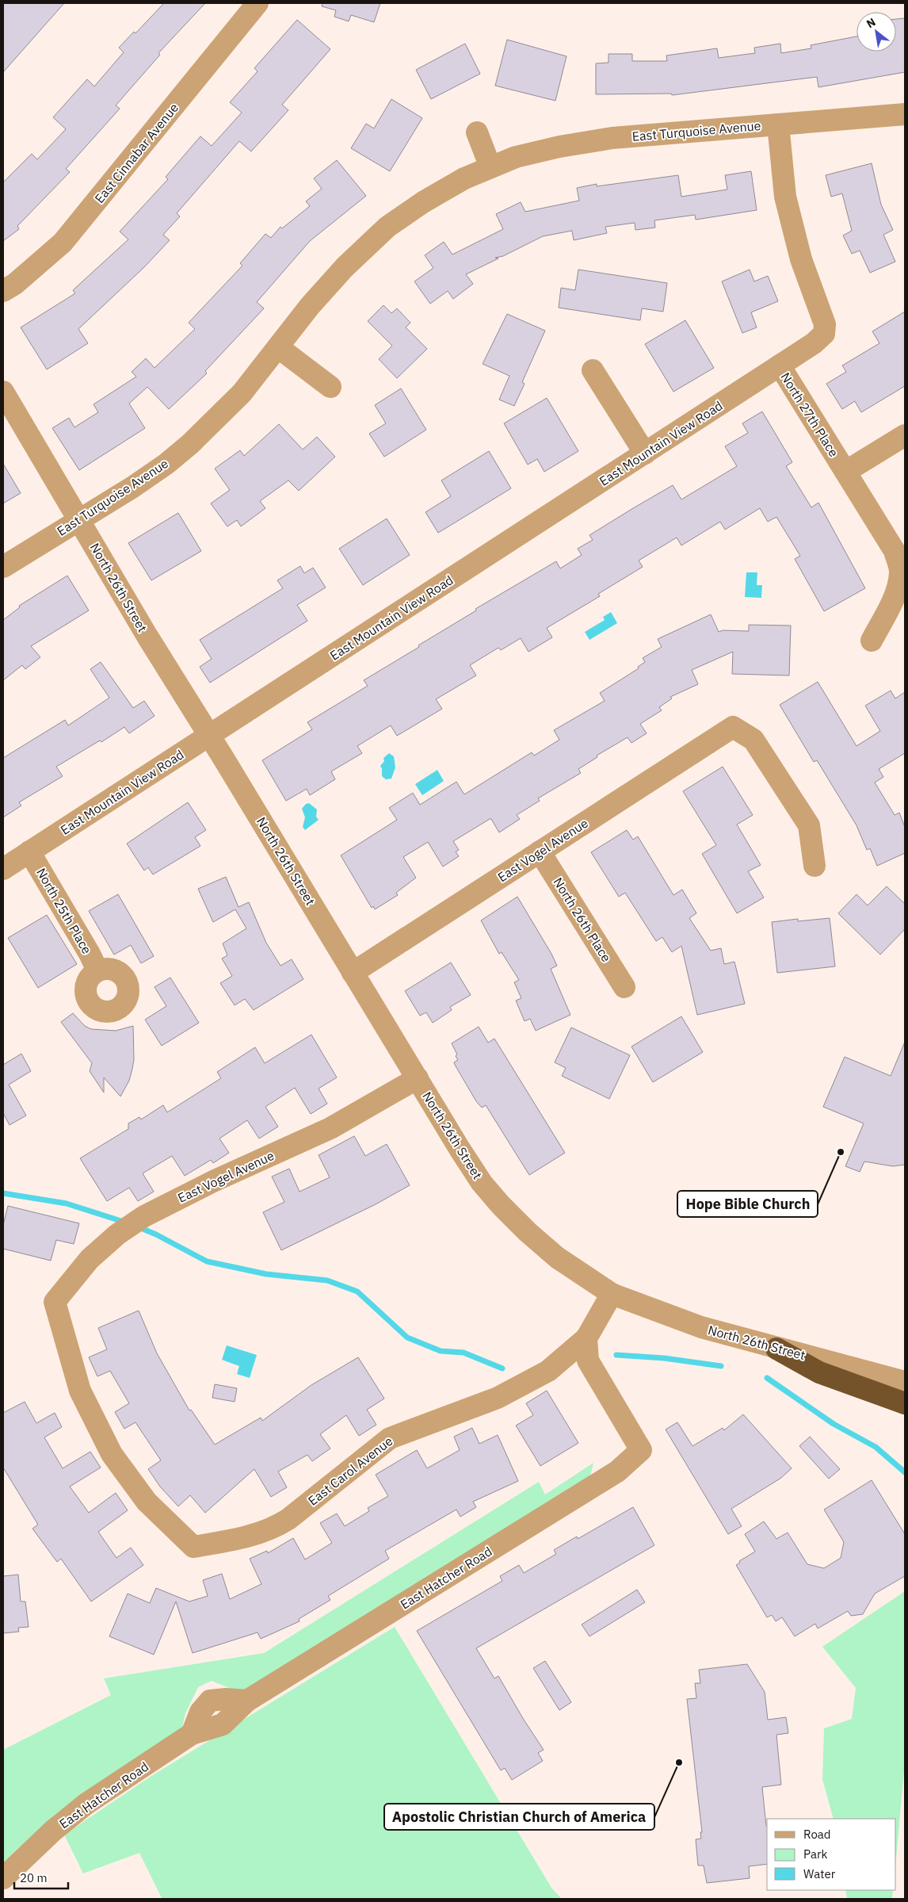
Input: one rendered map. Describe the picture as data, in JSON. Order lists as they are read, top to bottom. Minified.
{"streets":{"street":["East Turquoise Avenue","East Cinnabar Avenue","North 27th Place","East Mountain View Road","North 26th Street","East Vogel Avenue","North 25th Place","North 26th Place","East Carol Avenue","East Hatcher Road"]},"crossings":[["East Turquoise Avenue","North 27th Place"],["East Turquoise Avenue","North 26th Street"],["North 27th Place","East Mountain View Road"],["East Mountain View Road","North 26th Street"],["East Mountain View Road","North 25th Place"],["North 26th Street","East Vogel Avenue"],["East Vogel Avenue","North 26th Place"],["East Vogel Avenue","East Carol Avenue"],["East Carol Avenue","East Hatcher Road"]],"places":["Hope Bible Church","Apostolic Christian Church of America"],"legend":["Road","Park","Water"],"scale_bar":"20 m","north":"top left"}
